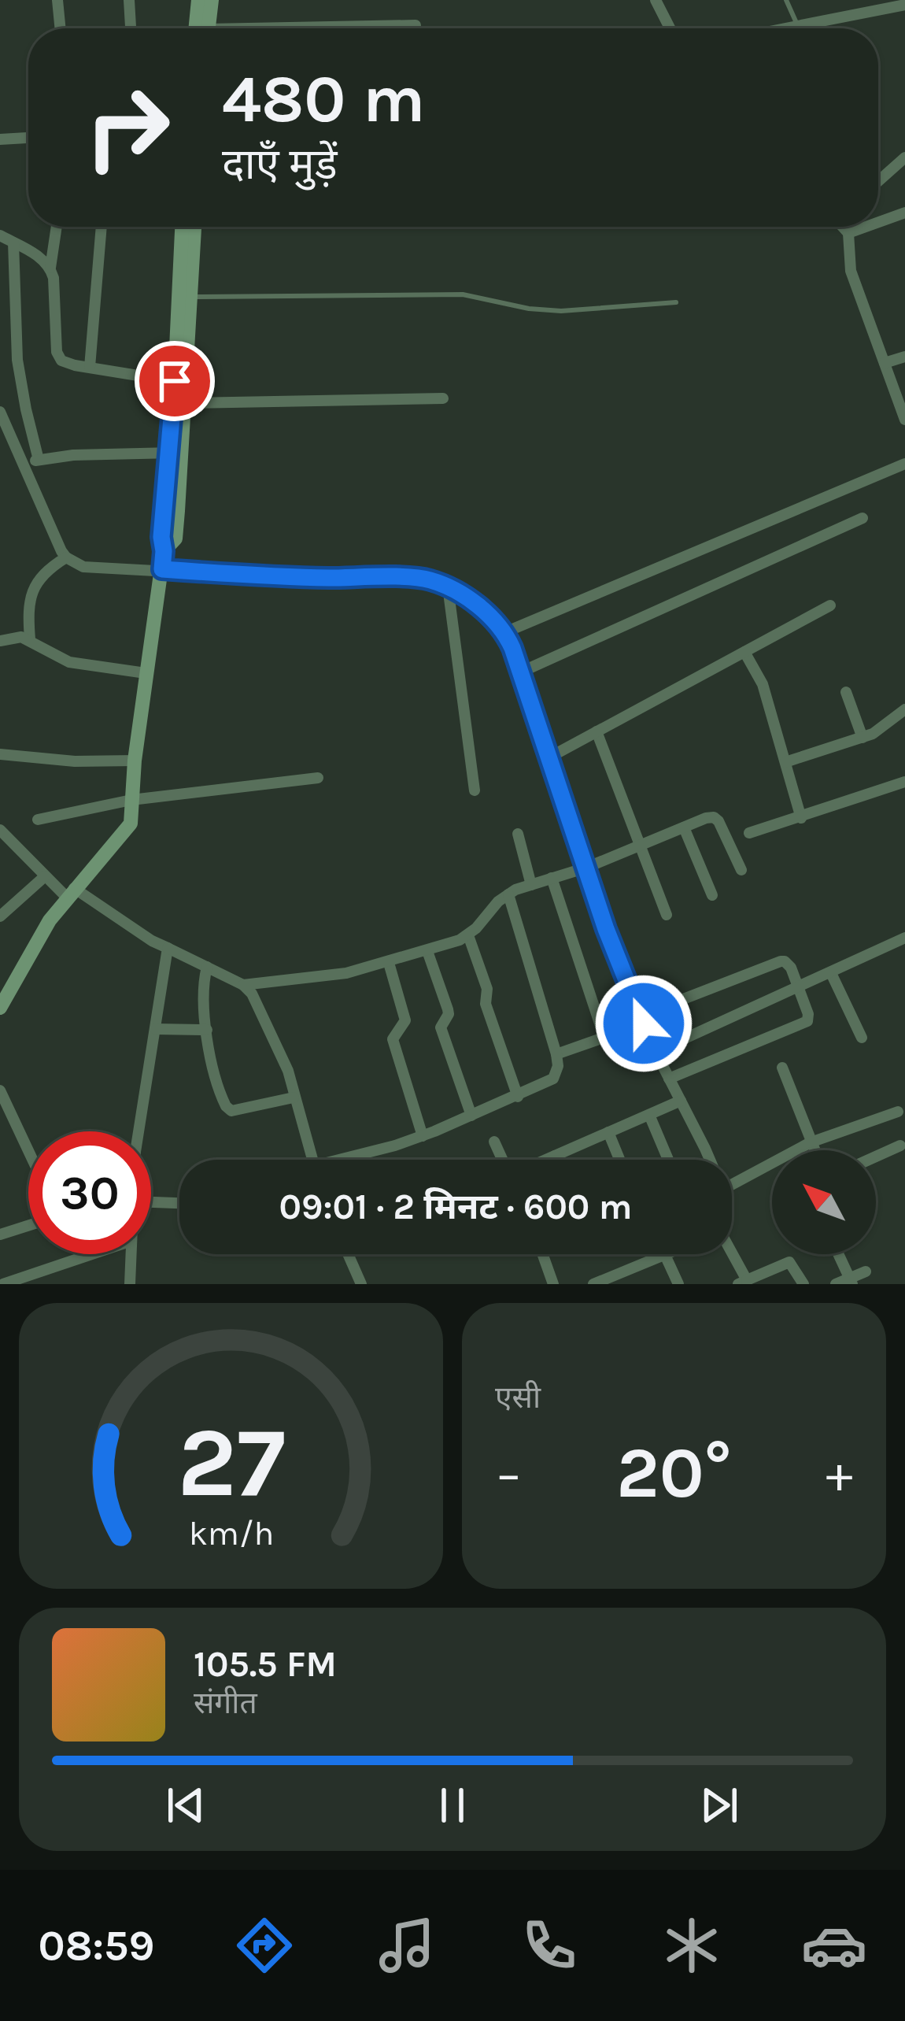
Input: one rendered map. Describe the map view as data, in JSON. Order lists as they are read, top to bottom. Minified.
{"north":"top left","page":{"turn":["480 m","दाएँ मुड़ें"],"limit":"30","trip":"09:01 · 2 मिनट · 600 m","tile":"एसी","heat":["−","20°","+"],"song":["105.5 FM","संगीत"],"tabs":"08:59","gauge":["27","km/h"]}}
